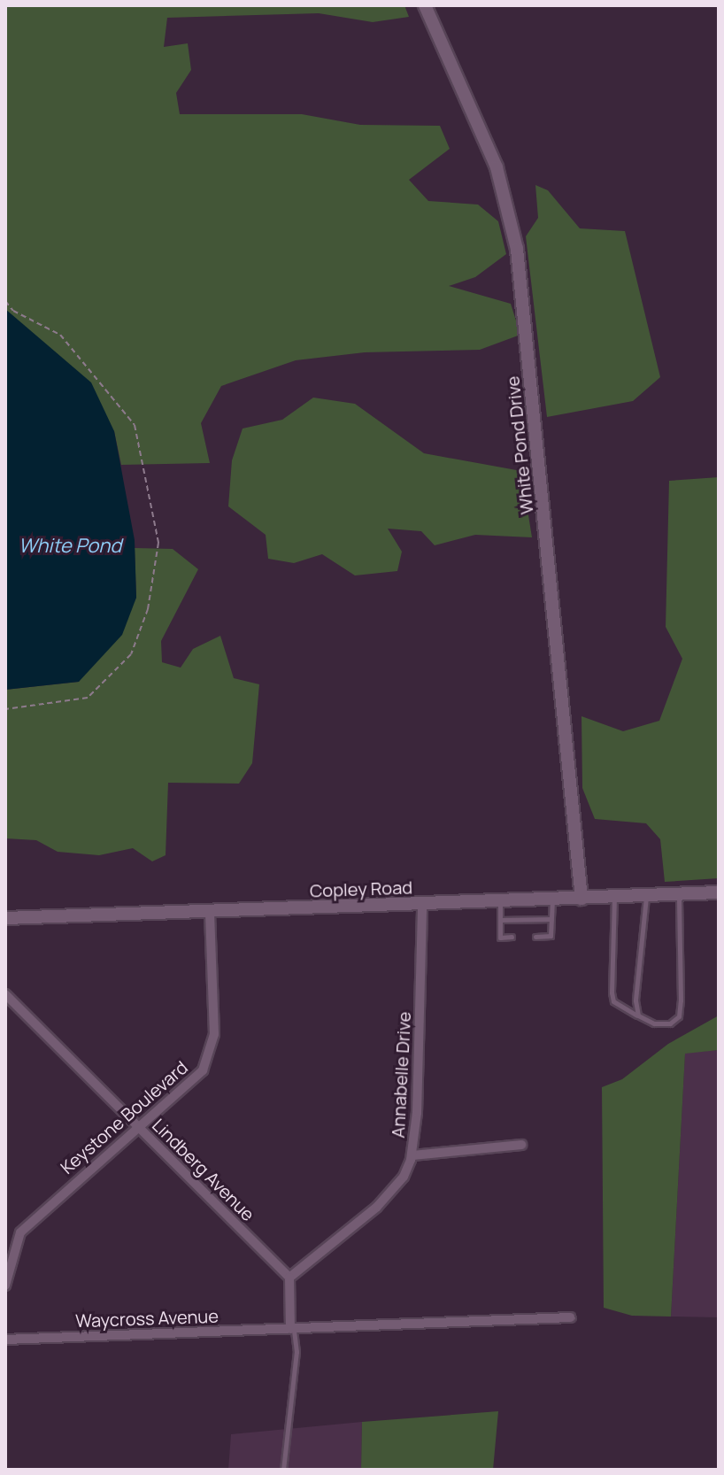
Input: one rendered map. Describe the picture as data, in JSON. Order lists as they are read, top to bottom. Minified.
{"streets":{"street":["White Pond Drive","Copley Road","Annabelle Drive","Keystone Boulevard","Lindberg Avenue","Waycross Avenue"]},"crossings":[["White Pond Drive","Copley Road"],["Copley Road","Annabelle Drive"],["Copley Road","Keystone Boulevard"],["Annabelle Drive","Lindberg Avenue"],["Keystone Boulevard","Lindberg Avenue"]],"water":["White Pond"]}
